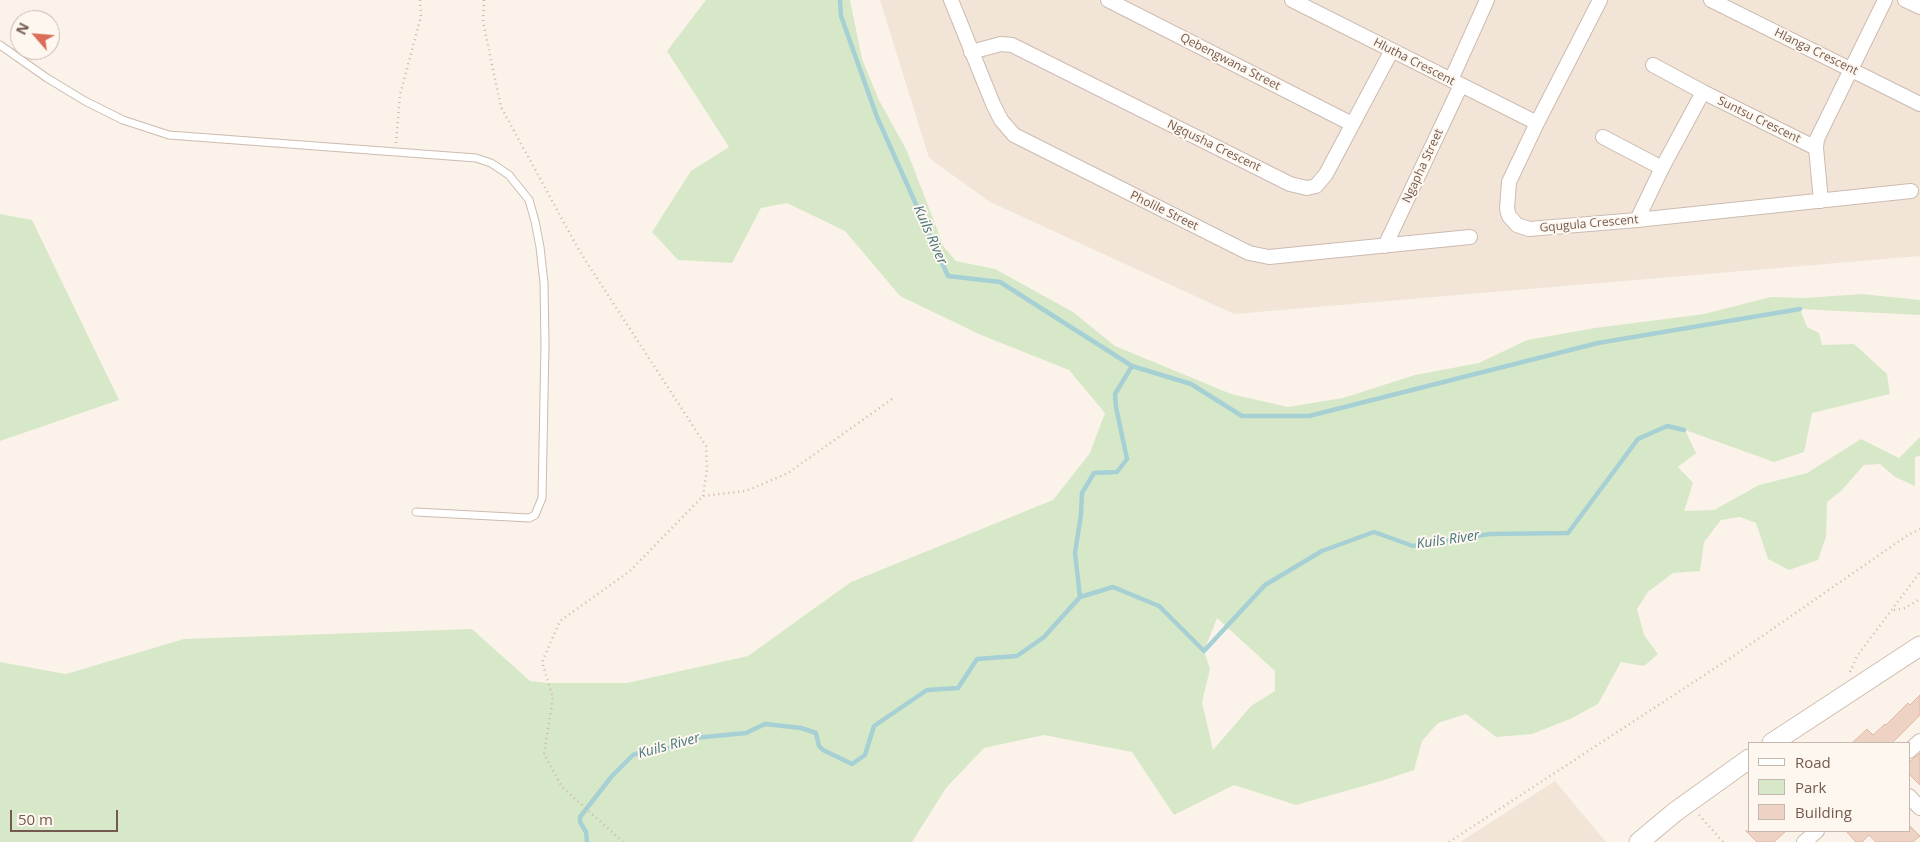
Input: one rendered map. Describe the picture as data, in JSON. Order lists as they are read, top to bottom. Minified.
{"streets":{"street":["Hlanga Crescent","Qebengwana Street","Hlutha Crescent","Suntsu Crescent","Ngqusha Crescent","Ngapha Street","Pholile Street","Gqugula Crescent"]},"crossings":[["Qebengwana Street","Ngqusha Crescent"],["Hlutha Crescent","Ngqusha Crescent"],["Hlutha Crescent","Ngapha Street"],["Hlutha Crescent","Gqugula Crescent"],["Suntsu Crescent","Gqugula Crescent"],["Ngqusha Crescent","Pholile Street"],["Ngapha Street","Pholile Street"]],"water":["Kuils River"],"legend":["Road","Park","Building"],"scale_bar":"50 m","north":"top left"}
